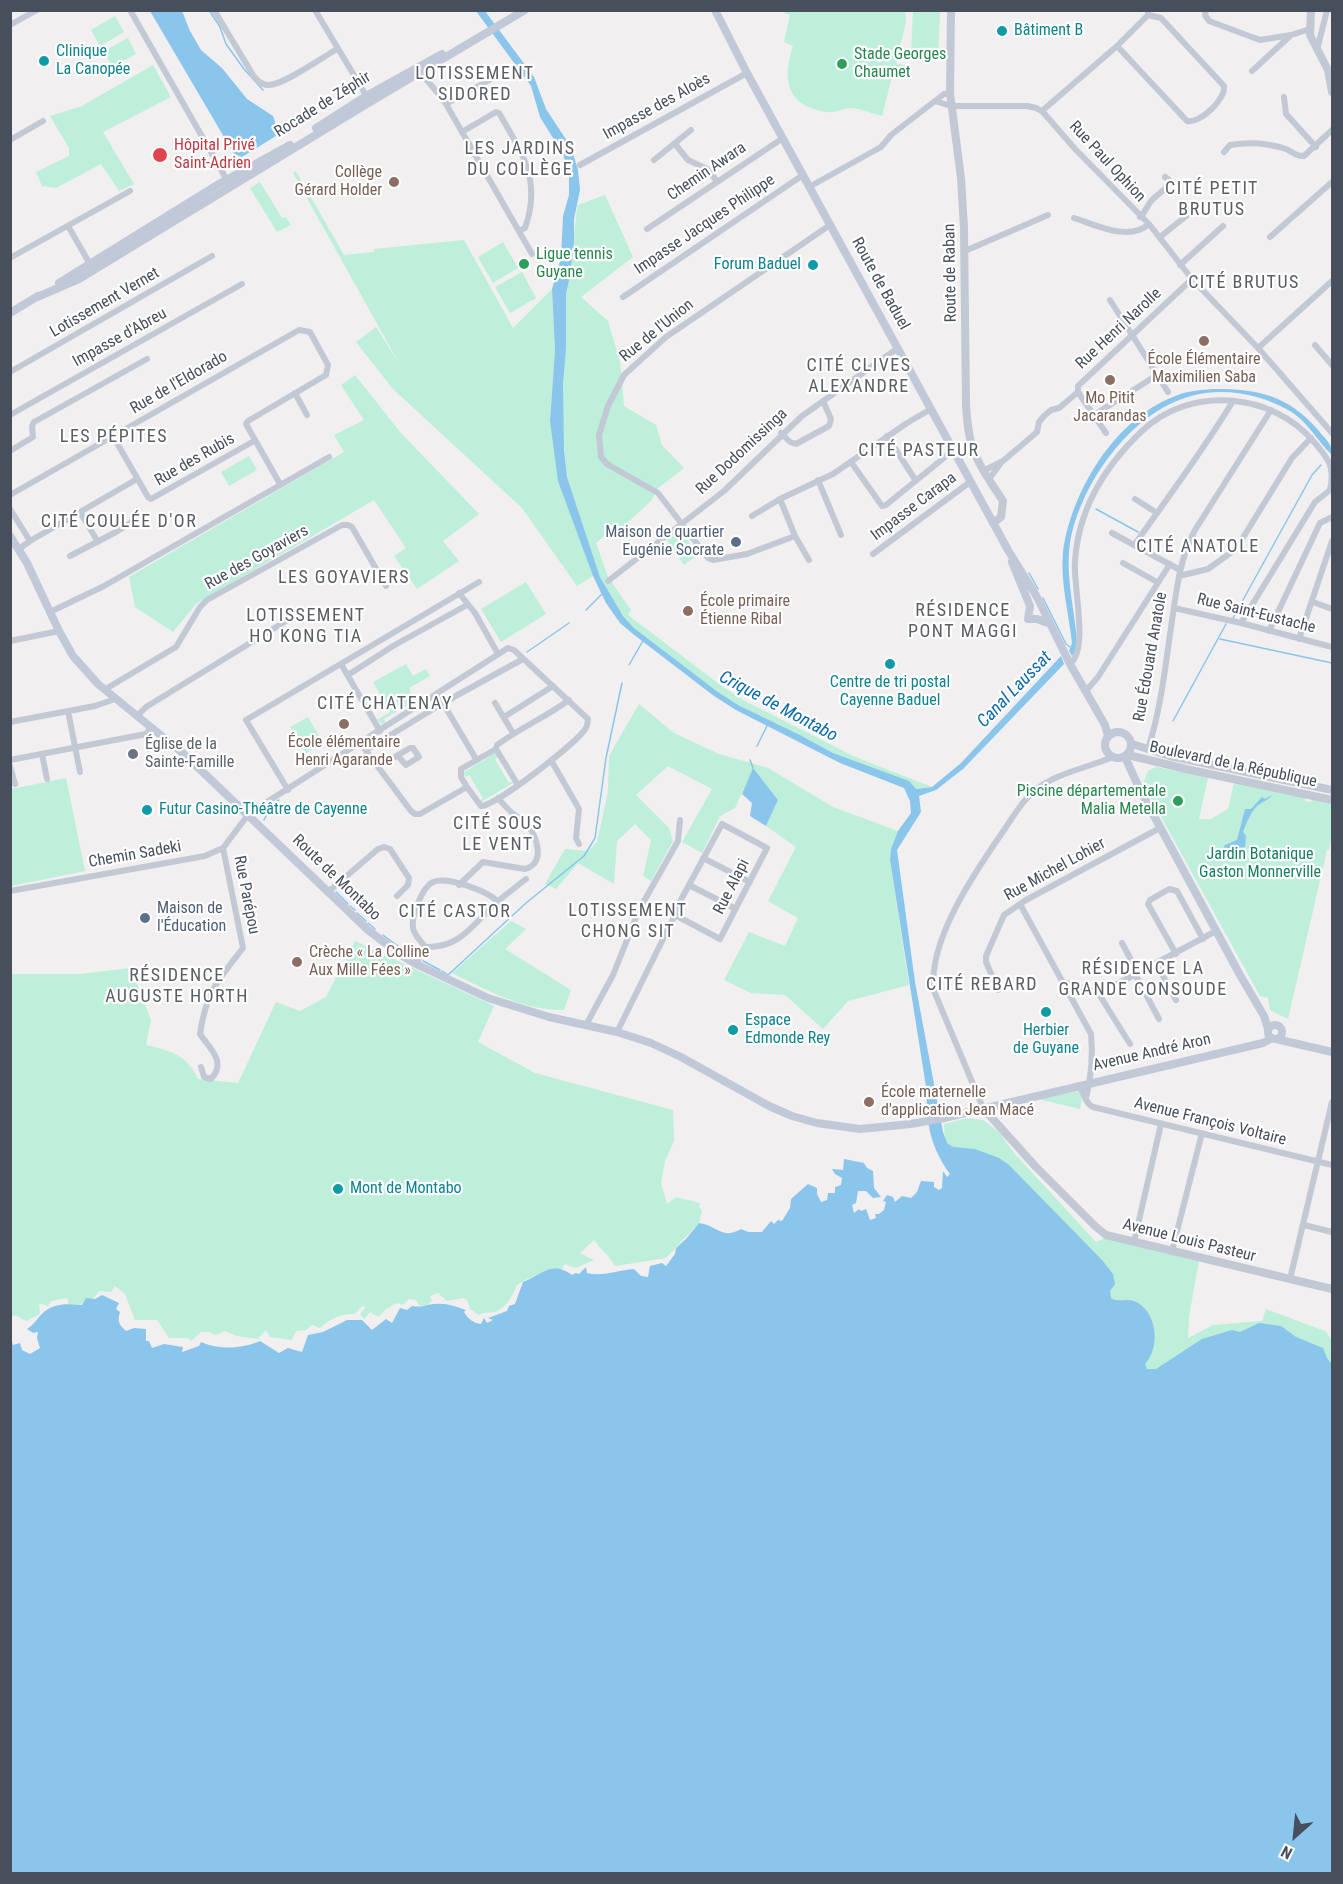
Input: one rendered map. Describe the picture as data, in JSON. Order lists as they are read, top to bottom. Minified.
{"streets":{"main road":["Rocade de Zéphir","Route de Baduel","Route de Montabo","Avenue André Aron"],"street":["Impasse des Aloès","Rue Paul Ophion","Chemin Awara","Impasse Jacques Philippe","Route de Raban","Lotissement Vernet","Rue Henri Narolle","Rue de l'Union","Impasse d'Abreu","Rue de l'Eldorado","Rue Dodomissinga","Rue des Rubis","Impasse Carapa","Rue des Goyaviers","Rue Saint-Eustache","Rue Édouard Anatole","Boulevard de la République","Chemin Sadeki","Rue Michel Lohier","Rue Alapi","Rue Parépou","Avenue François Voltaire","Avenue Louis Pasteur"]},"crossings":[["Impasse des Aloès","Route de Baduel"],["Rue Paul Ophion","Rue Henri Narolle"],["Chemin Awara","Route de Baduel"],["Impasse Jacques Philippe","Route de Baduel"],["Route de Raban","Route de Baduel"],["Route de Baduel","Rue de l'Union"],["Route de Baduel","Rue Dodomissinga"],["Route de Baduel","Impasse Carapa"],["Route de Baduel","Boulevard de la République"],["Rue de l'Union","Rue Dodomissinga"],["Rue de l'Eldorado","Rue des Rubis"],["Rue des Goyaviers","Route de Montabo"],["Rue Saint-Eustache","Rue Édouard Anatole"],["Rue Édouard Anatole","Boulevard de la République"],["Chemin Sadeki","Rue Parépou"],["Route de Montabo","Avenue André Aron"],["Route de Montabo","Avenue Louis Pasteur"],["Avenue André Aron","Avenue Louis Pasteur"]],"districts":["LOTISSEMENT SIDORED","LES JARDINS DU COLLÈGE","CITÉ PETIT BRUTUS","CITÉ BRUTUS","CITÉ CLIVES ALEXANDRE","LES PÉPITES","CITÉ PASTEUR","CITÉ COULÉE D'OR","CITÉ ANATOLE","LES GOYAVIERS","RÉSIDENCE PONT MAGGI","LOTISSEMENT HO KONG TIA","CITÉ CHATENAY","CITÉ SOUS LE VENT","LOTISSEMENT CHONG SIT","CITÉ CASTOR","RÉSIDENCE LA GRANDE CONSOUDE","RÉSIDENCE AUGUSTE HORTH","CITÉ REBARD"],"water":["Canal Laussat","Crique de Montabo"],"parks":["Jardin Botanique Gaston Monnerville"],"places":["Bâtiment B","Clinique La Canopée","Stade Georges Chaumet","Hôpital Privé Saint-Adrien","Collège Gérard Holder","Ligue tennis Guyane","Forum Baduel","École Élémentaire Maximilien Saba","Mo Pitit Jacarandas","Maison de quartier Eugénie Socrate","École primaire Étienne Ribal","Centre de tri postal Cayenne Baduel","École élémentaire Henri Agarande","Église de la Sainte-Famille","Piscine départementale Malia Metella","Futur Casino-Théâtre de Cayenne","Maison de l'Éducation","Crèche « La Colline Aux Mille Fées »","Herbier de Guyane","Espace Edmonde Rey","École maternelle d'application Jean Macé","Mont de Montabo"],"north":"bottom left"}
